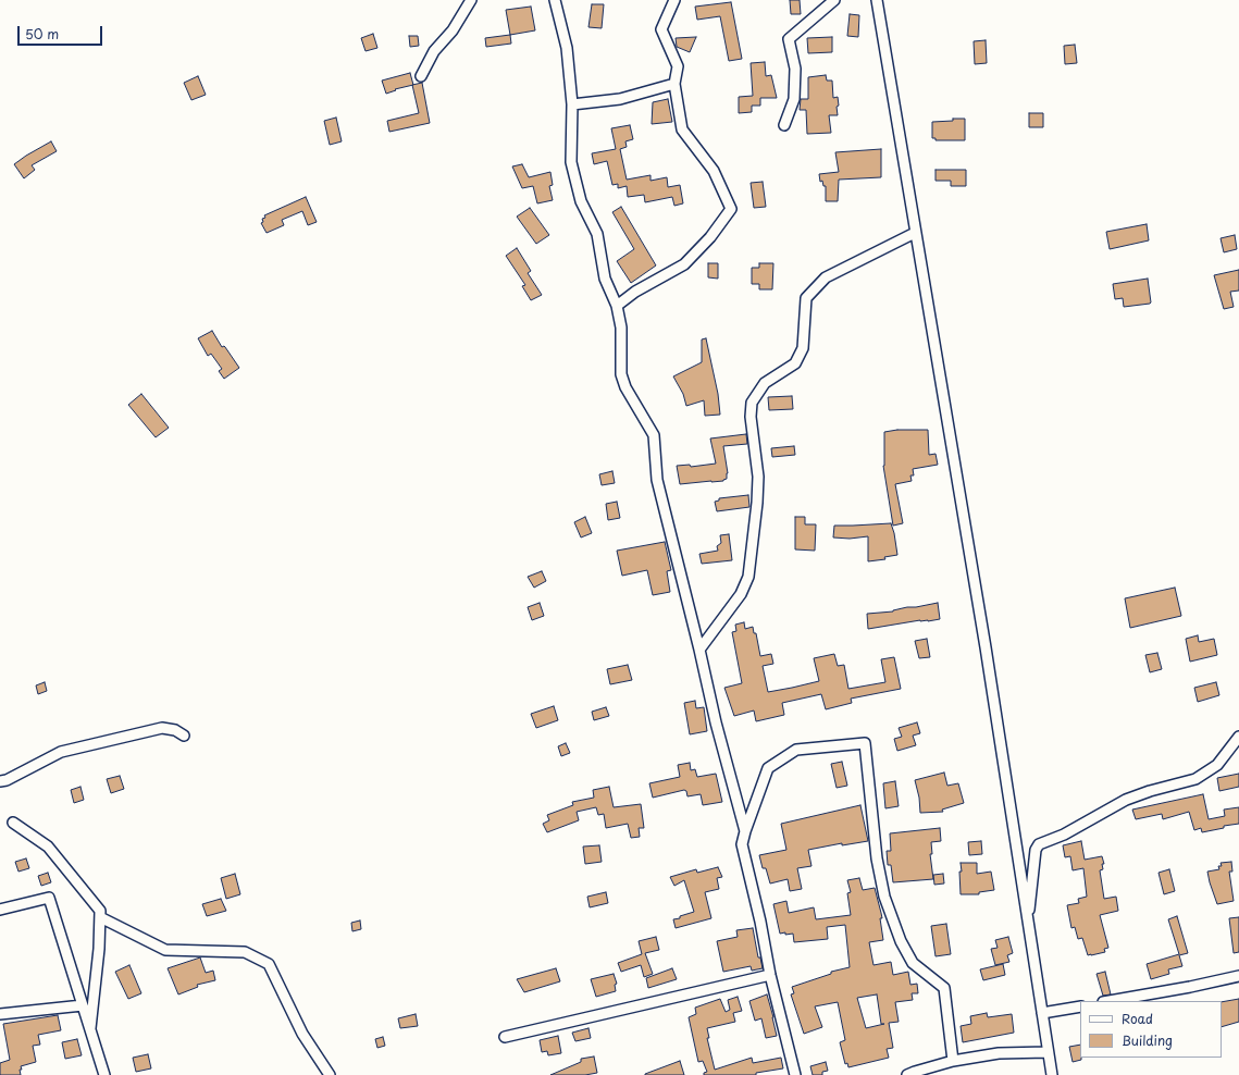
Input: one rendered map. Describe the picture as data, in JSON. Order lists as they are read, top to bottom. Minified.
{"legend":["Road","Building"],"scale_bar":"50 m"}
